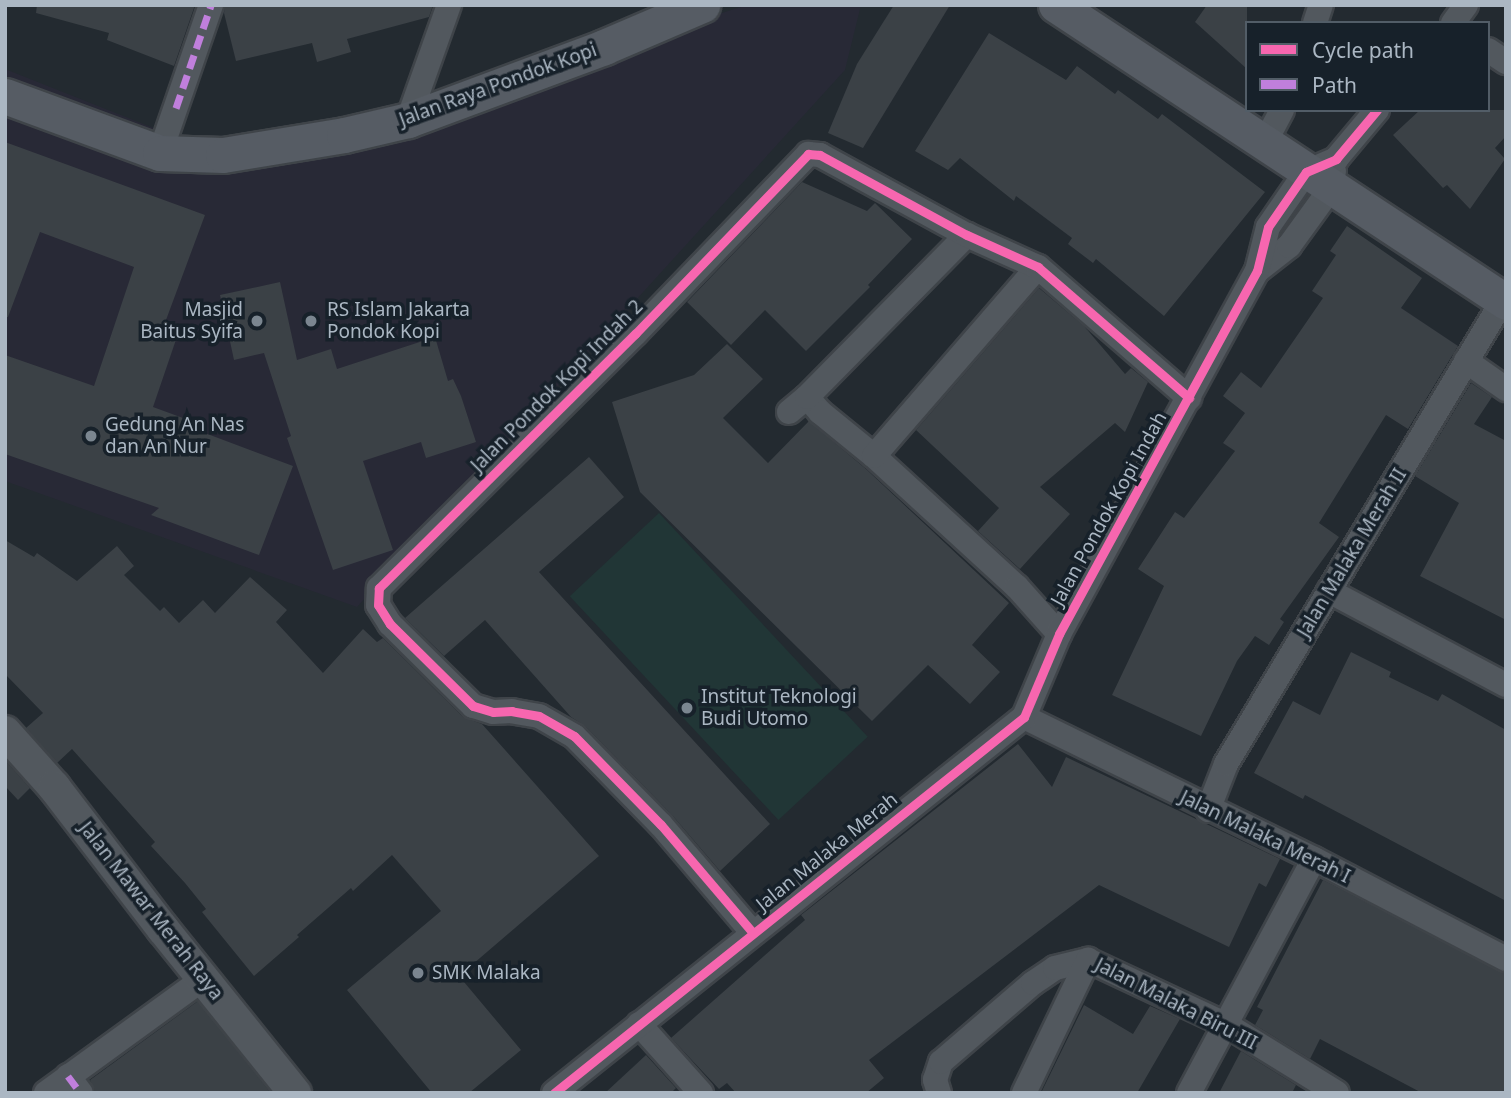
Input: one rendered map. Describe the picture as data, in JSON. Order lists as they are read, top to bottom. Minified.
{"streets":{"main road":["Jalan Raya Pondok Kopi"],"street":["Jalan Pondok Kopi Indah 2","Jalan Pondok Kopi Indah","Jalan Malaka Merah II","Jalan Malaka Merah I","Jalan Malaka Merah","Jalan Mawar Merah Raya","Jalan Malaka Biru III"]},"crossings":[["Jalan Pondok Kopi Indah 2","Jalan Pondok Kopi Indah"],["Jalan Pondok Kopi Indah 2","Jalan Malaka Merah"],["Jalan Pondok Kopi Indah","Jalan Malaka Merah I"],["Jalan Pondok Kopi Indah","Jalan Malaka Merah"],["Jalan Malaka Merah II","Jalan Malaka Merah I"],["Jalan Malaka Merah I","Jalan Malaka Merah"]],"places":["Masjid Baitus Syifa","RS Islam Jakarta Pondok Kopi","Gedung An Nas dan An Nur","Institut Teknologi Budi Utomo","SMK Malaka"],"legend":["Cycle path","Path"]}
